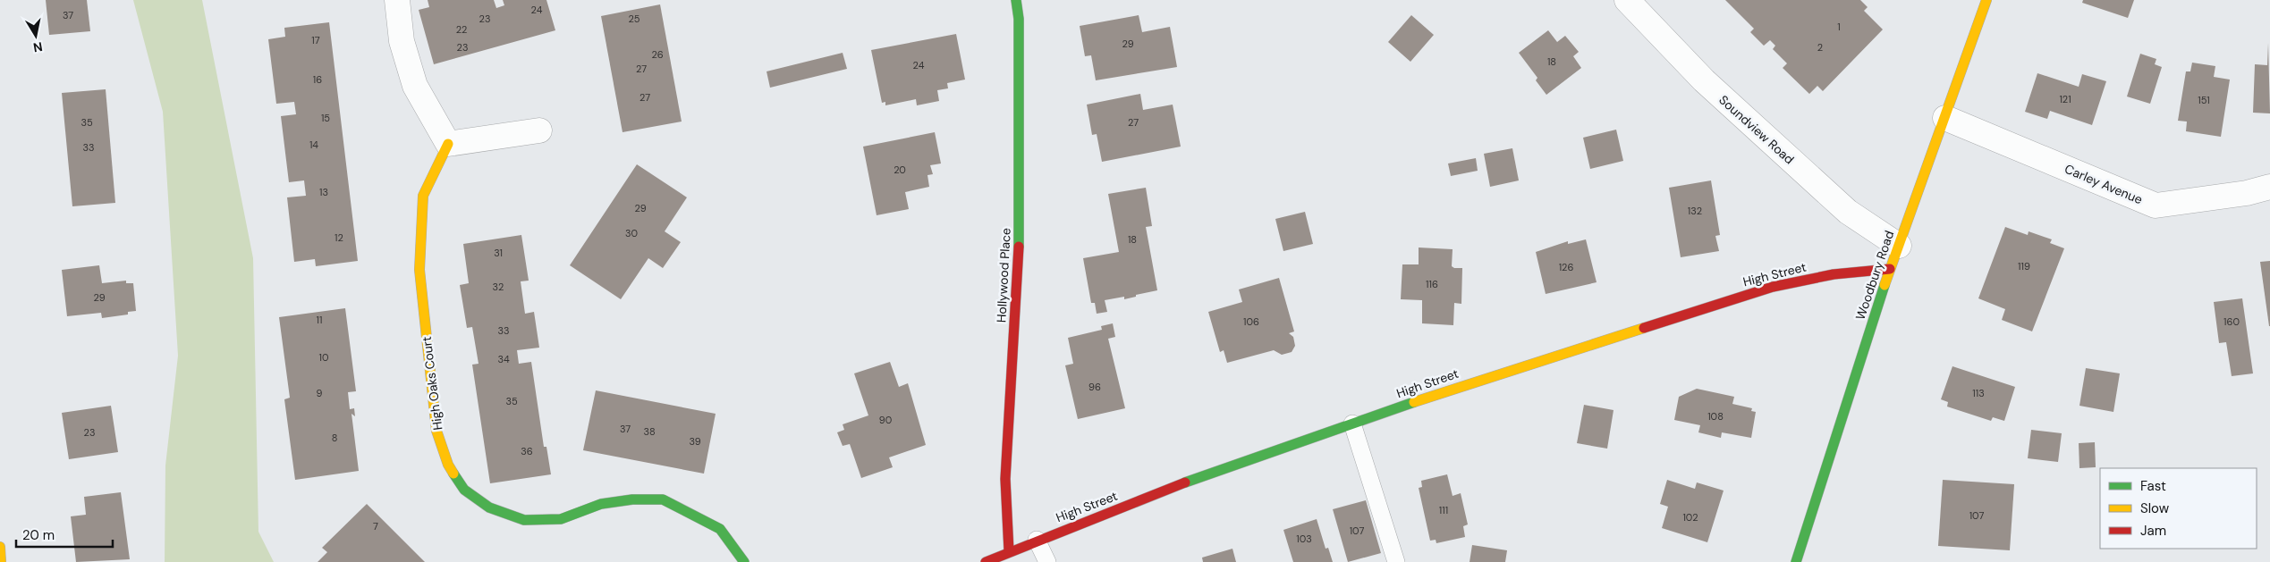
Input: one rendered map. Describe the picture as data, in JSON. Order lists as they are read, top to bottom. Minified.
{"streets":{"main road":["High Street","Hollywood Place","Woodbury Road","High Oaks Court"],"street":["Soundview Road","Carley Avenue"]},"crossings":[["Soundview Road","Woodbury Road"],["Carley Avenue","Woodbury Road"],["High Street","Hollywood Place"],["High Street","Woodbury Road"]],"house_numbers":["24","37","23","25","1","22","17","29","23","2","26","18","24","27","16","27","121","151","15","35","27","14","33","20","13","29","132","30","12","18","31","119","126","116","32","29","11","106","160","33","10","34","96","9","113","35","108","90","37","38","23","8","39","36","111","107","102","7","107","103"],"legend":["Fast","Slow","Jam"],"scale_bar":"20 m","north":"bottom"}
